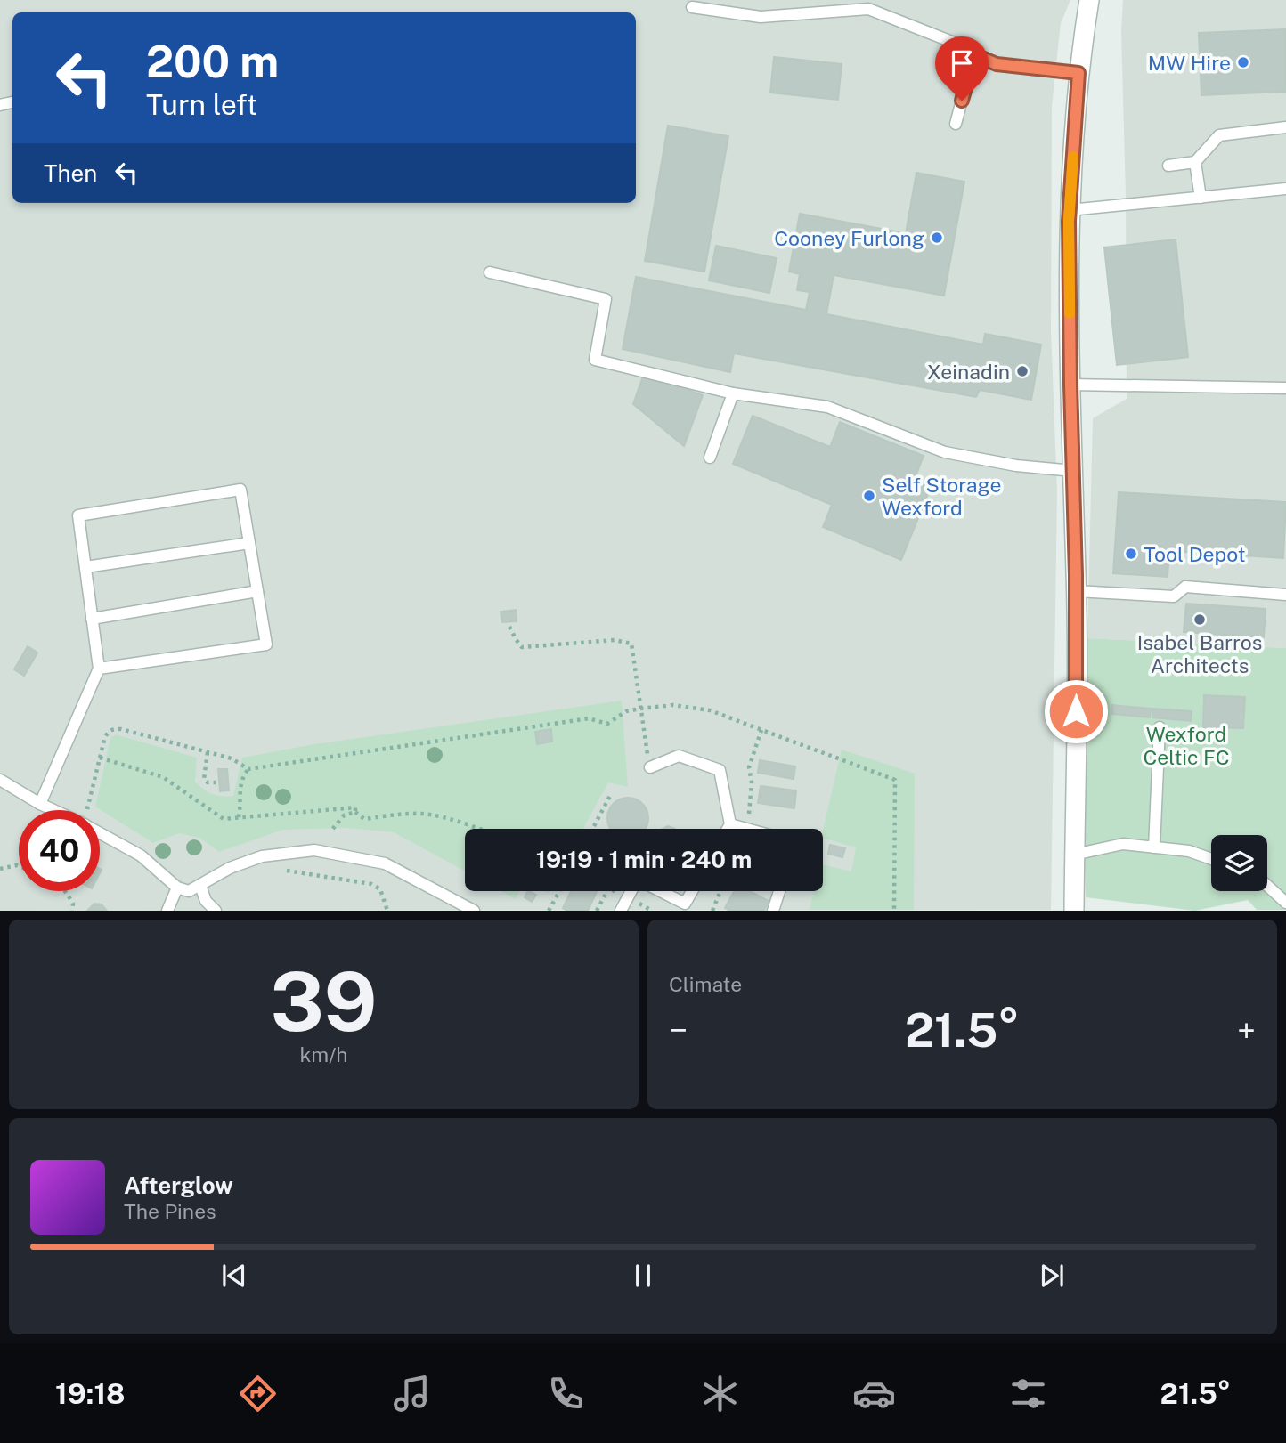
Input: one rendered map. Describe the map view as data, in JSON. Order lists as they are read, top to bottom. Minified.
{"parks":["Wexford Celtic FC"],"places":["MW Hire","Cooney Furlong","Xeinadin","Self Storage Wexford","Tool Depot","Isabel Barros Architects"],"page":{"turn":["200 m","Turn left"],"then":"Then","limit":"40","trip":"19:19 · 1 min · 240 m","tile":[["39","km/h"],"Climate"],"heat":["−","21.5°","+"],"song":["Afterglow","The Pines"],"tabs":["19:18","21.5°"]}}
